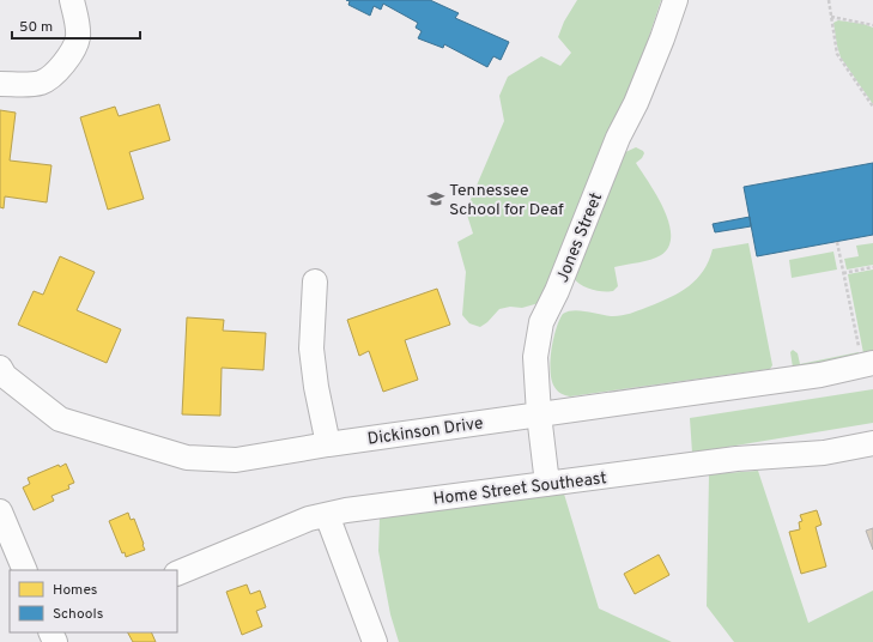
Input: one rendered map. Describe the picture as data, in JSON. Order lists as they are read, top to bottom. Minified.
{"streets":{"street":["Jones Street","Dickinson Drive","Home Street Southeast"]},"crossings":[["Jones Street","Dickinson Drive"],["Jones Street","Home Street Southeast"]],"places":{"school or university":["Tennessee School for Deaf"]},"legend":["Homes","Schools"],"scale_bar":"50 m"}
